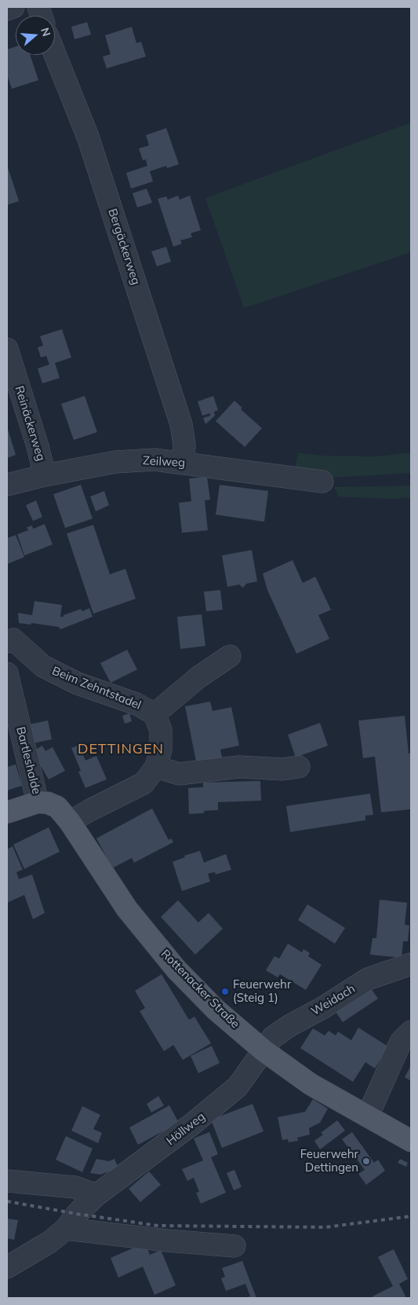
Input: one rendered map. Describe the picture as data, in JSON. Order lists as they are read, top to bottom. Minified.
{"streets":{"main road":["Rottenacker Straße"],"street":["Bergäckerweg","Reinäckerweg","Zeilweg","Beim Zehntstadel","Bartleshalde","Weidach","Höllweg"]},"crossings":[["Bergäckerweg","Zeilweg"],["Reinäckerweg","Zeilweg"],["Beim Zehntstadel","Rottenacker Straße"],["Bartleshalde","Rottenacker Straße"],["Rottenacker Straße","Weidach"],["Rottenacker Straße","Höllweg"],["Weidach","Höllweg"]],"districts":["DETTINGEN"],"places":["Feuerwehr (Steig 1)","Feuerwehr Dettingen"],"north":"right"}
